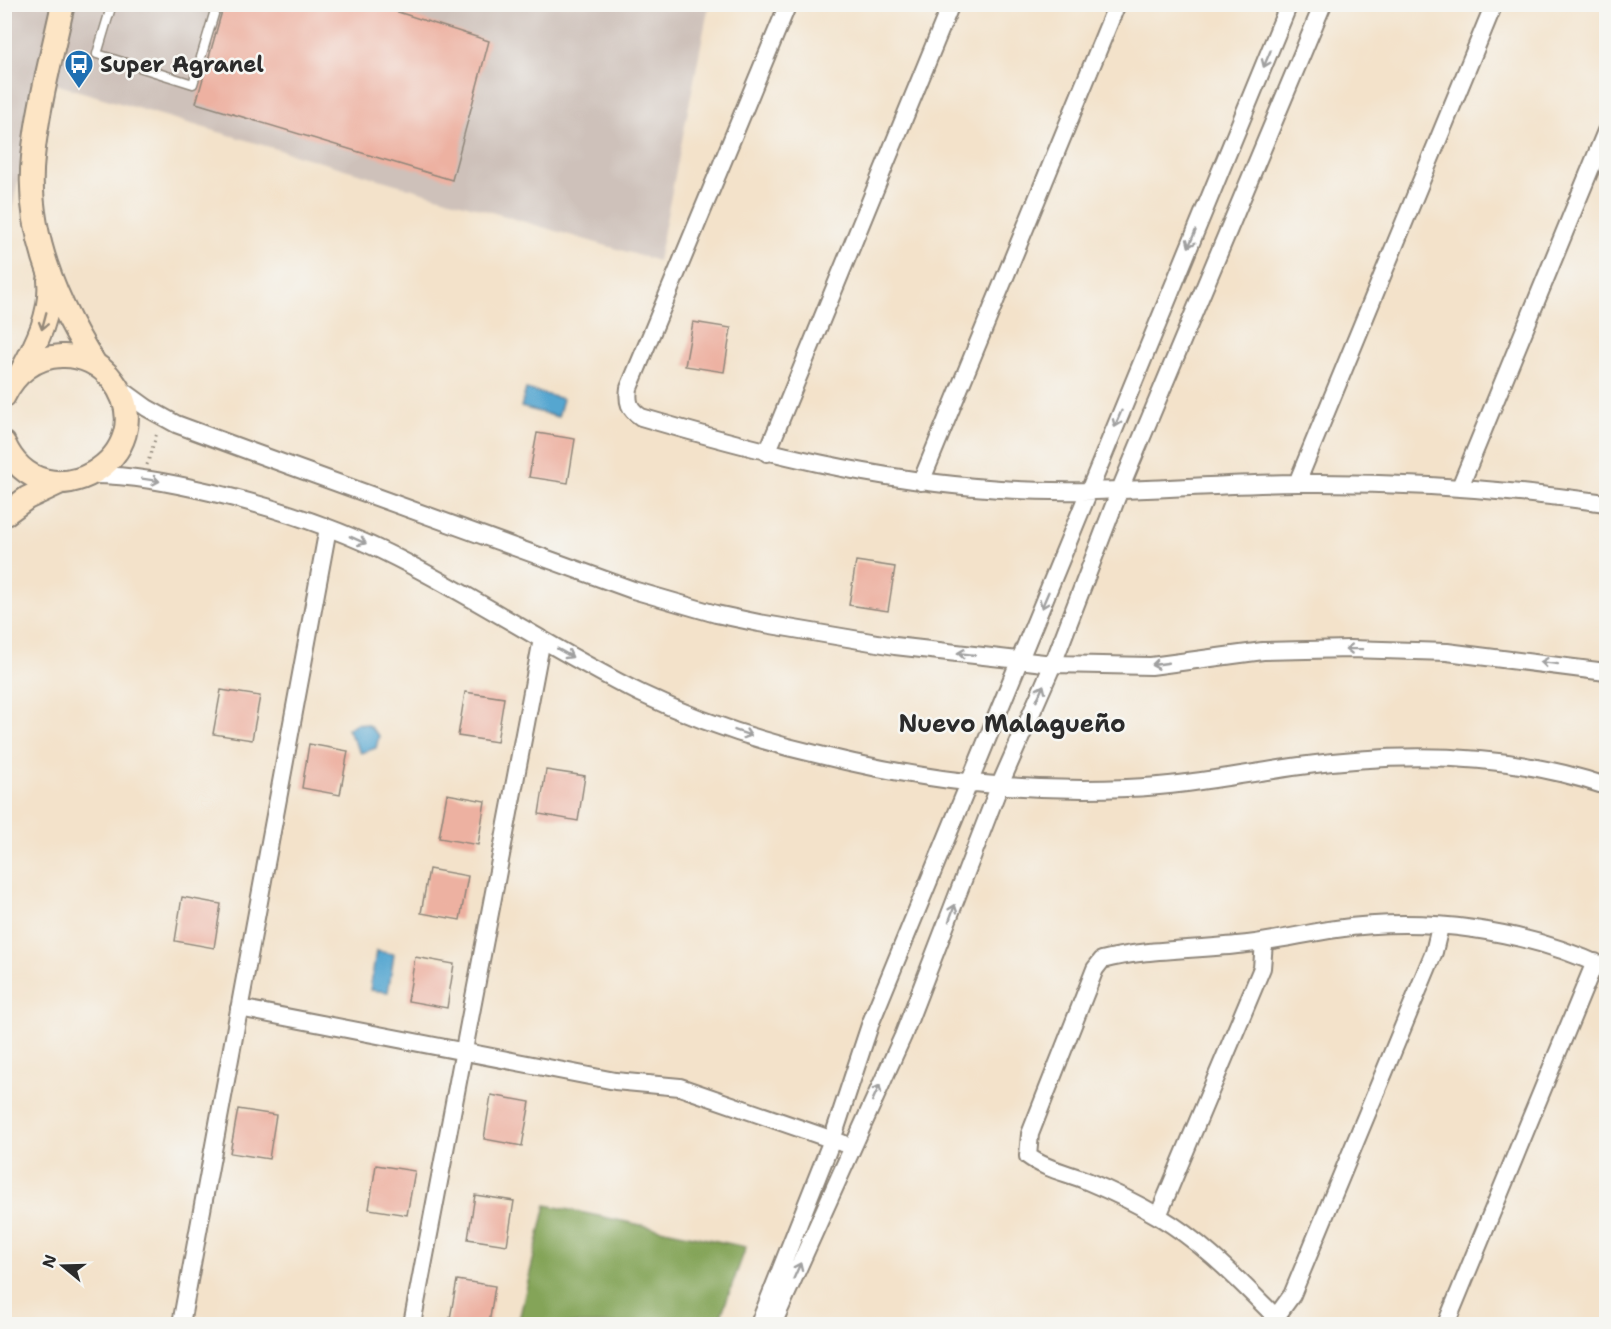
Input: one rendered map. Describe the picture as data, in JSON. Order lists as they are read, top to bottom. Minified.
{"districts":["Nuevo Malagueño"],"places":{"bus stop":["Super Agranel"]},"north":"left"}
